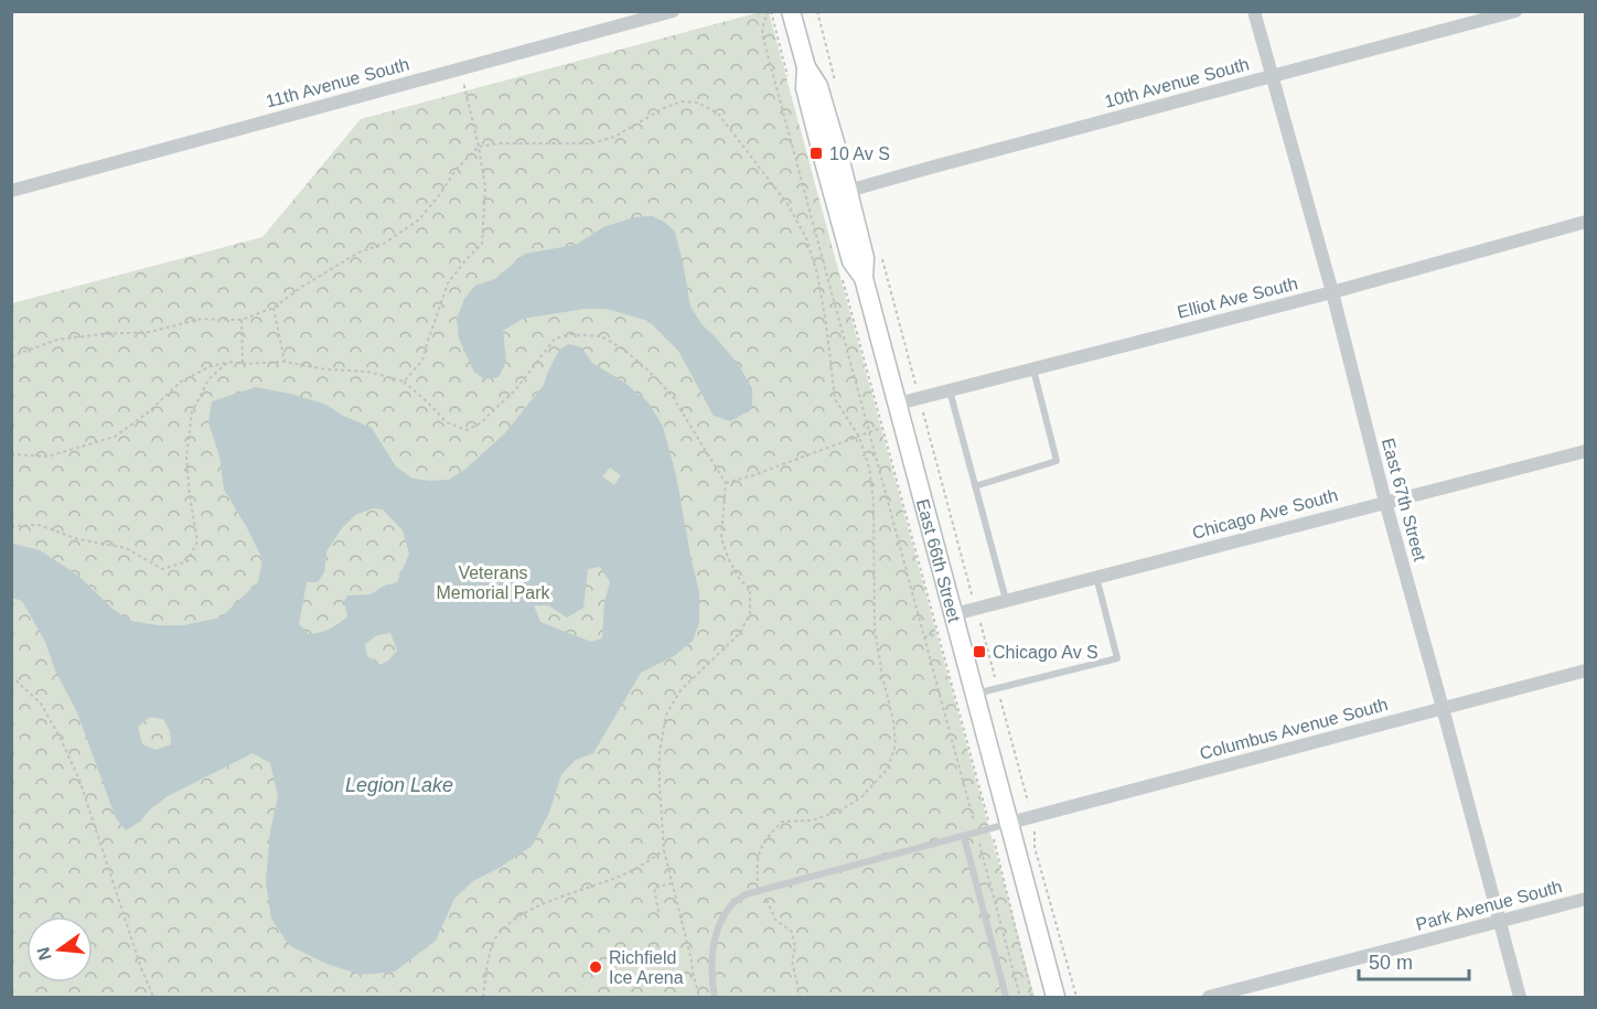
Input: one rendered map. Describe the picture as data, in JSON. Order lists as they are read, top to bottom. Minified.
{"streets":{"main road":["East 66th Street"],"street":["11th Avenue South","10th Avenue South","Elliot Ave South","East 67th Street","Chicago Ave South","Columbus Avenue South","Park Avenue South"]},"crossings":[["10th Avenue South","East 67th Street"],["10th Avenue South","East 66th Street"],["Elliot Ave South","East 67th Street"],["Elliot Ave South","East 66th Street"],["East 67th Street","Chicago Ave South"],["East 67th Street","Columbus Avenue South"],["East 67th Street","Park Avenue South"],["Chicago Ave South","East 66th Street"],["East 66th Street","Columbus Avenue South"]],"water":["Legion Lake"],"parks":["Veterans Memorial Park"],"places":{"transit":["10 Av S","Chicago Av S"],"other":["Richfield Ice Arena"]},"scale_bar":"50 m","north":"left"}
